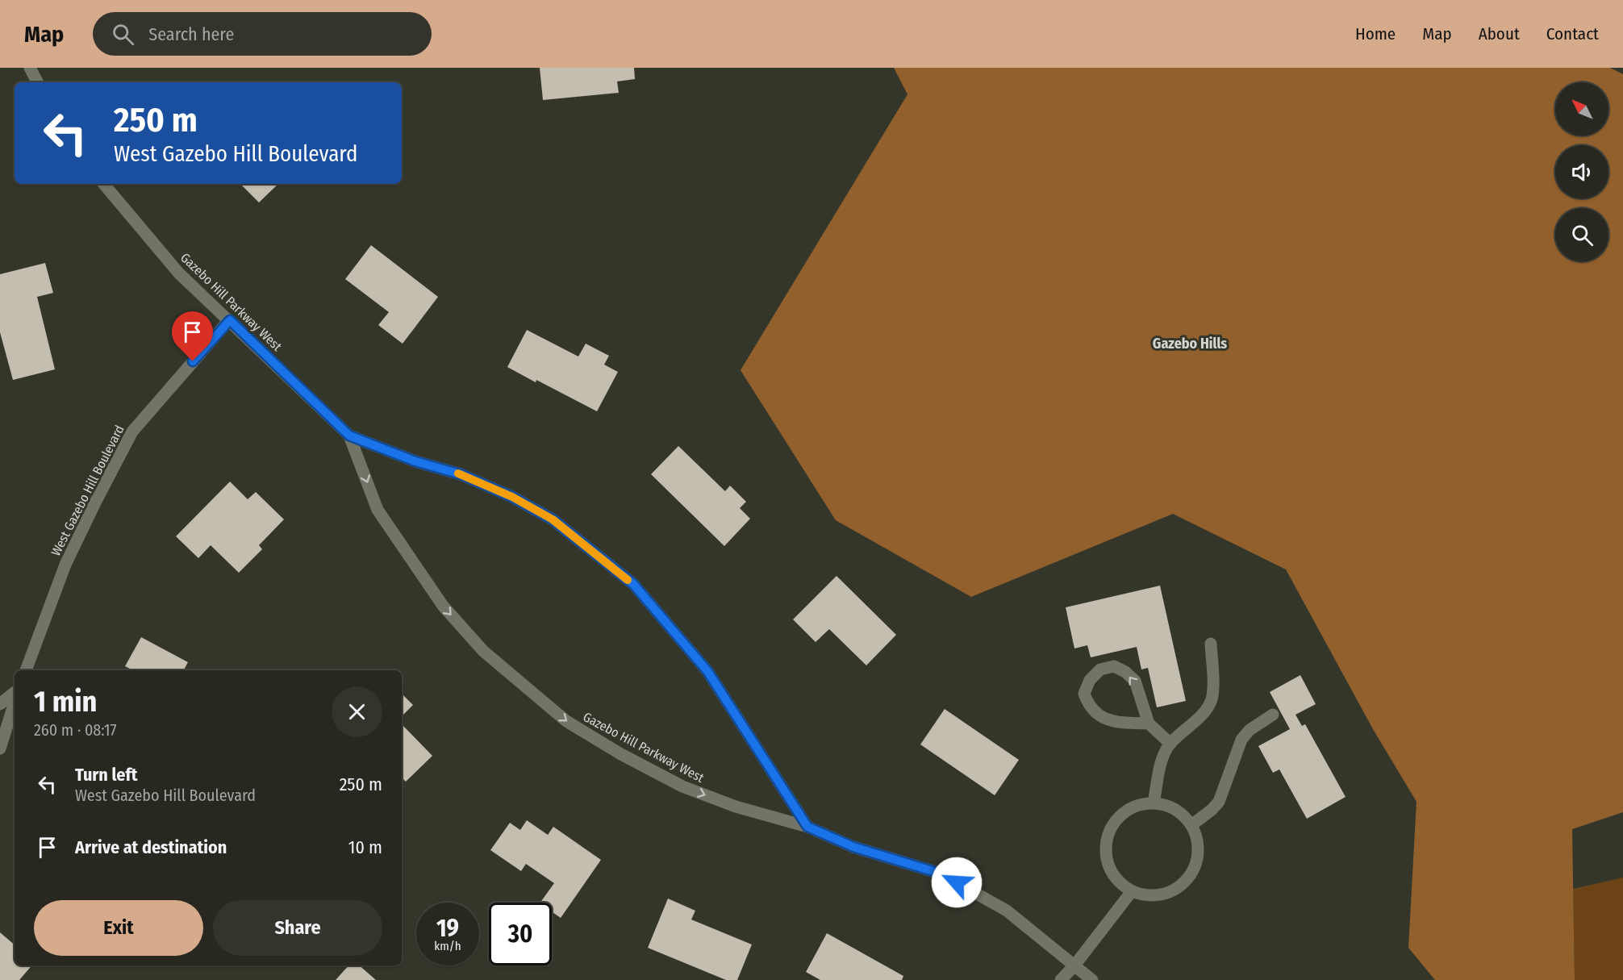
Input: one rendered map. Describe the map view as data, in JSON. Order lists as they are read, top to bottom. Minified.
{"streets":{"street":["Gazebo Hill Parkway West","West Gazebo Hill Boulevard"]},"crossings":[["Gazebo Hill Parkway West","West Gazebo Hill Boulevard"]],"districts":["Gazebo Hills"],"north":"top left","page":{"header":"Map","search":"Search here","nav":["Home","Map","About","Contact"],"turn":["250 m","West Gazebo Hill Boulevard"],"heading":["1 min","260 m · 08:17"],"list":[{"name":"Turn left","note":"West Gazebo Hill Boulevard","value":"250 m"},{"name":"Arrive at destination","value":"10 m"}],"buttons":["Exit","Share"],"speed":"19 km/h","limit":"30"}}
